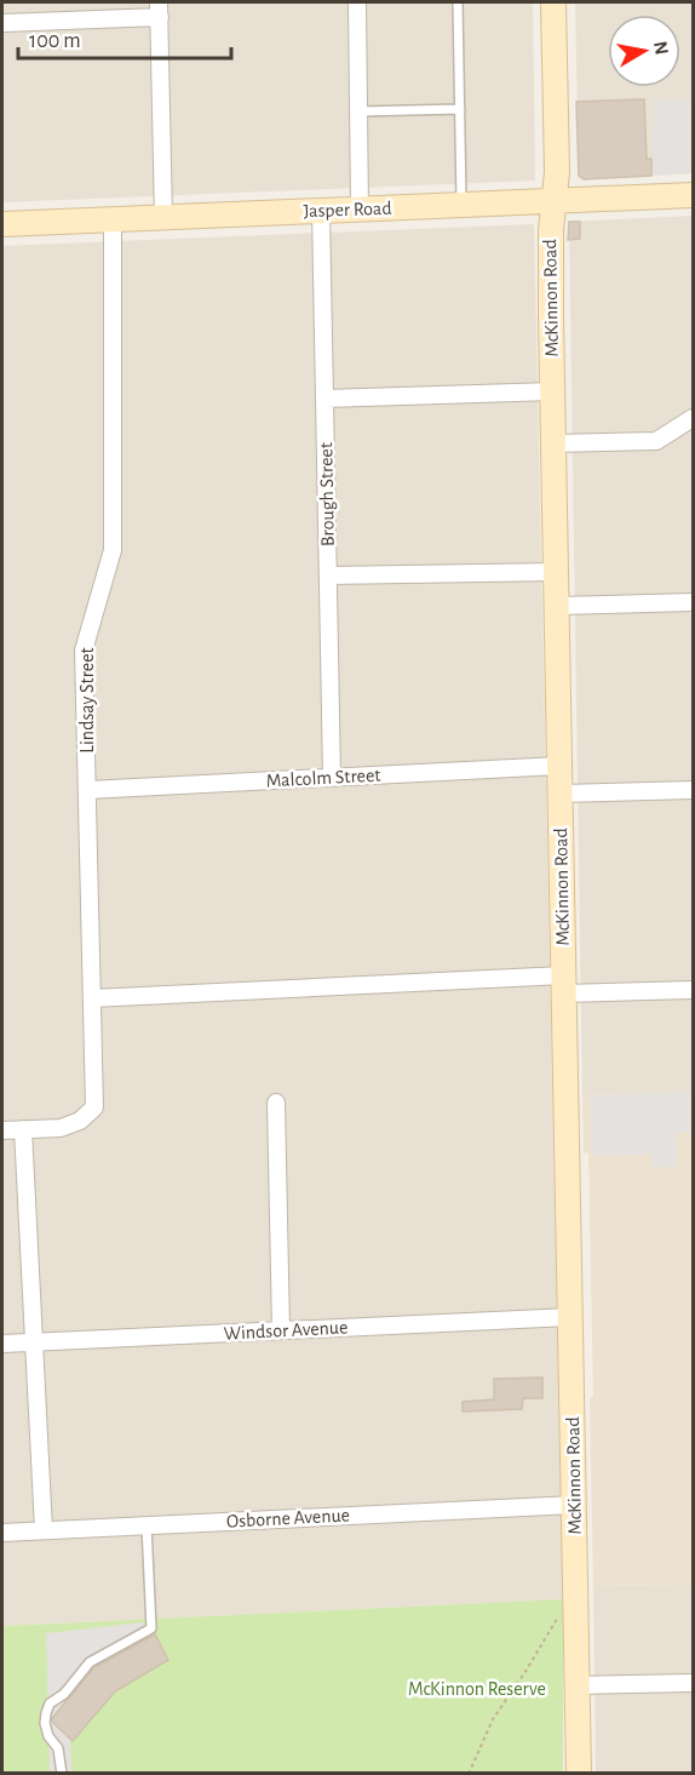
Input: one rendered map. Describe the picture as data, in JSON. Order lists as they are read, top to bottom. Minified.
{"streets":{"street":["Jasper Road","McKinnon Road","Brough Street","Lindsay Street","Malcolm Street","Windsor Avenue","Osborne Avenue"]},"crossings":[["Jasper Road","McKinnon Road"],["Jasper Road","Brough Street"],["Jasper Road","Lindsay Street"],["McKinnon Road","Malcolm Street"],["McKinnon Road","Windsor Avenue"],["McKinnon Road","Osborne Avenue"],["Brough Street","Malcolm Street"],["Lindsay Street","Malcolm Street"]],"parks":["McKinnon Reserve"],"scale_bar":"100 m","north":"right"}
